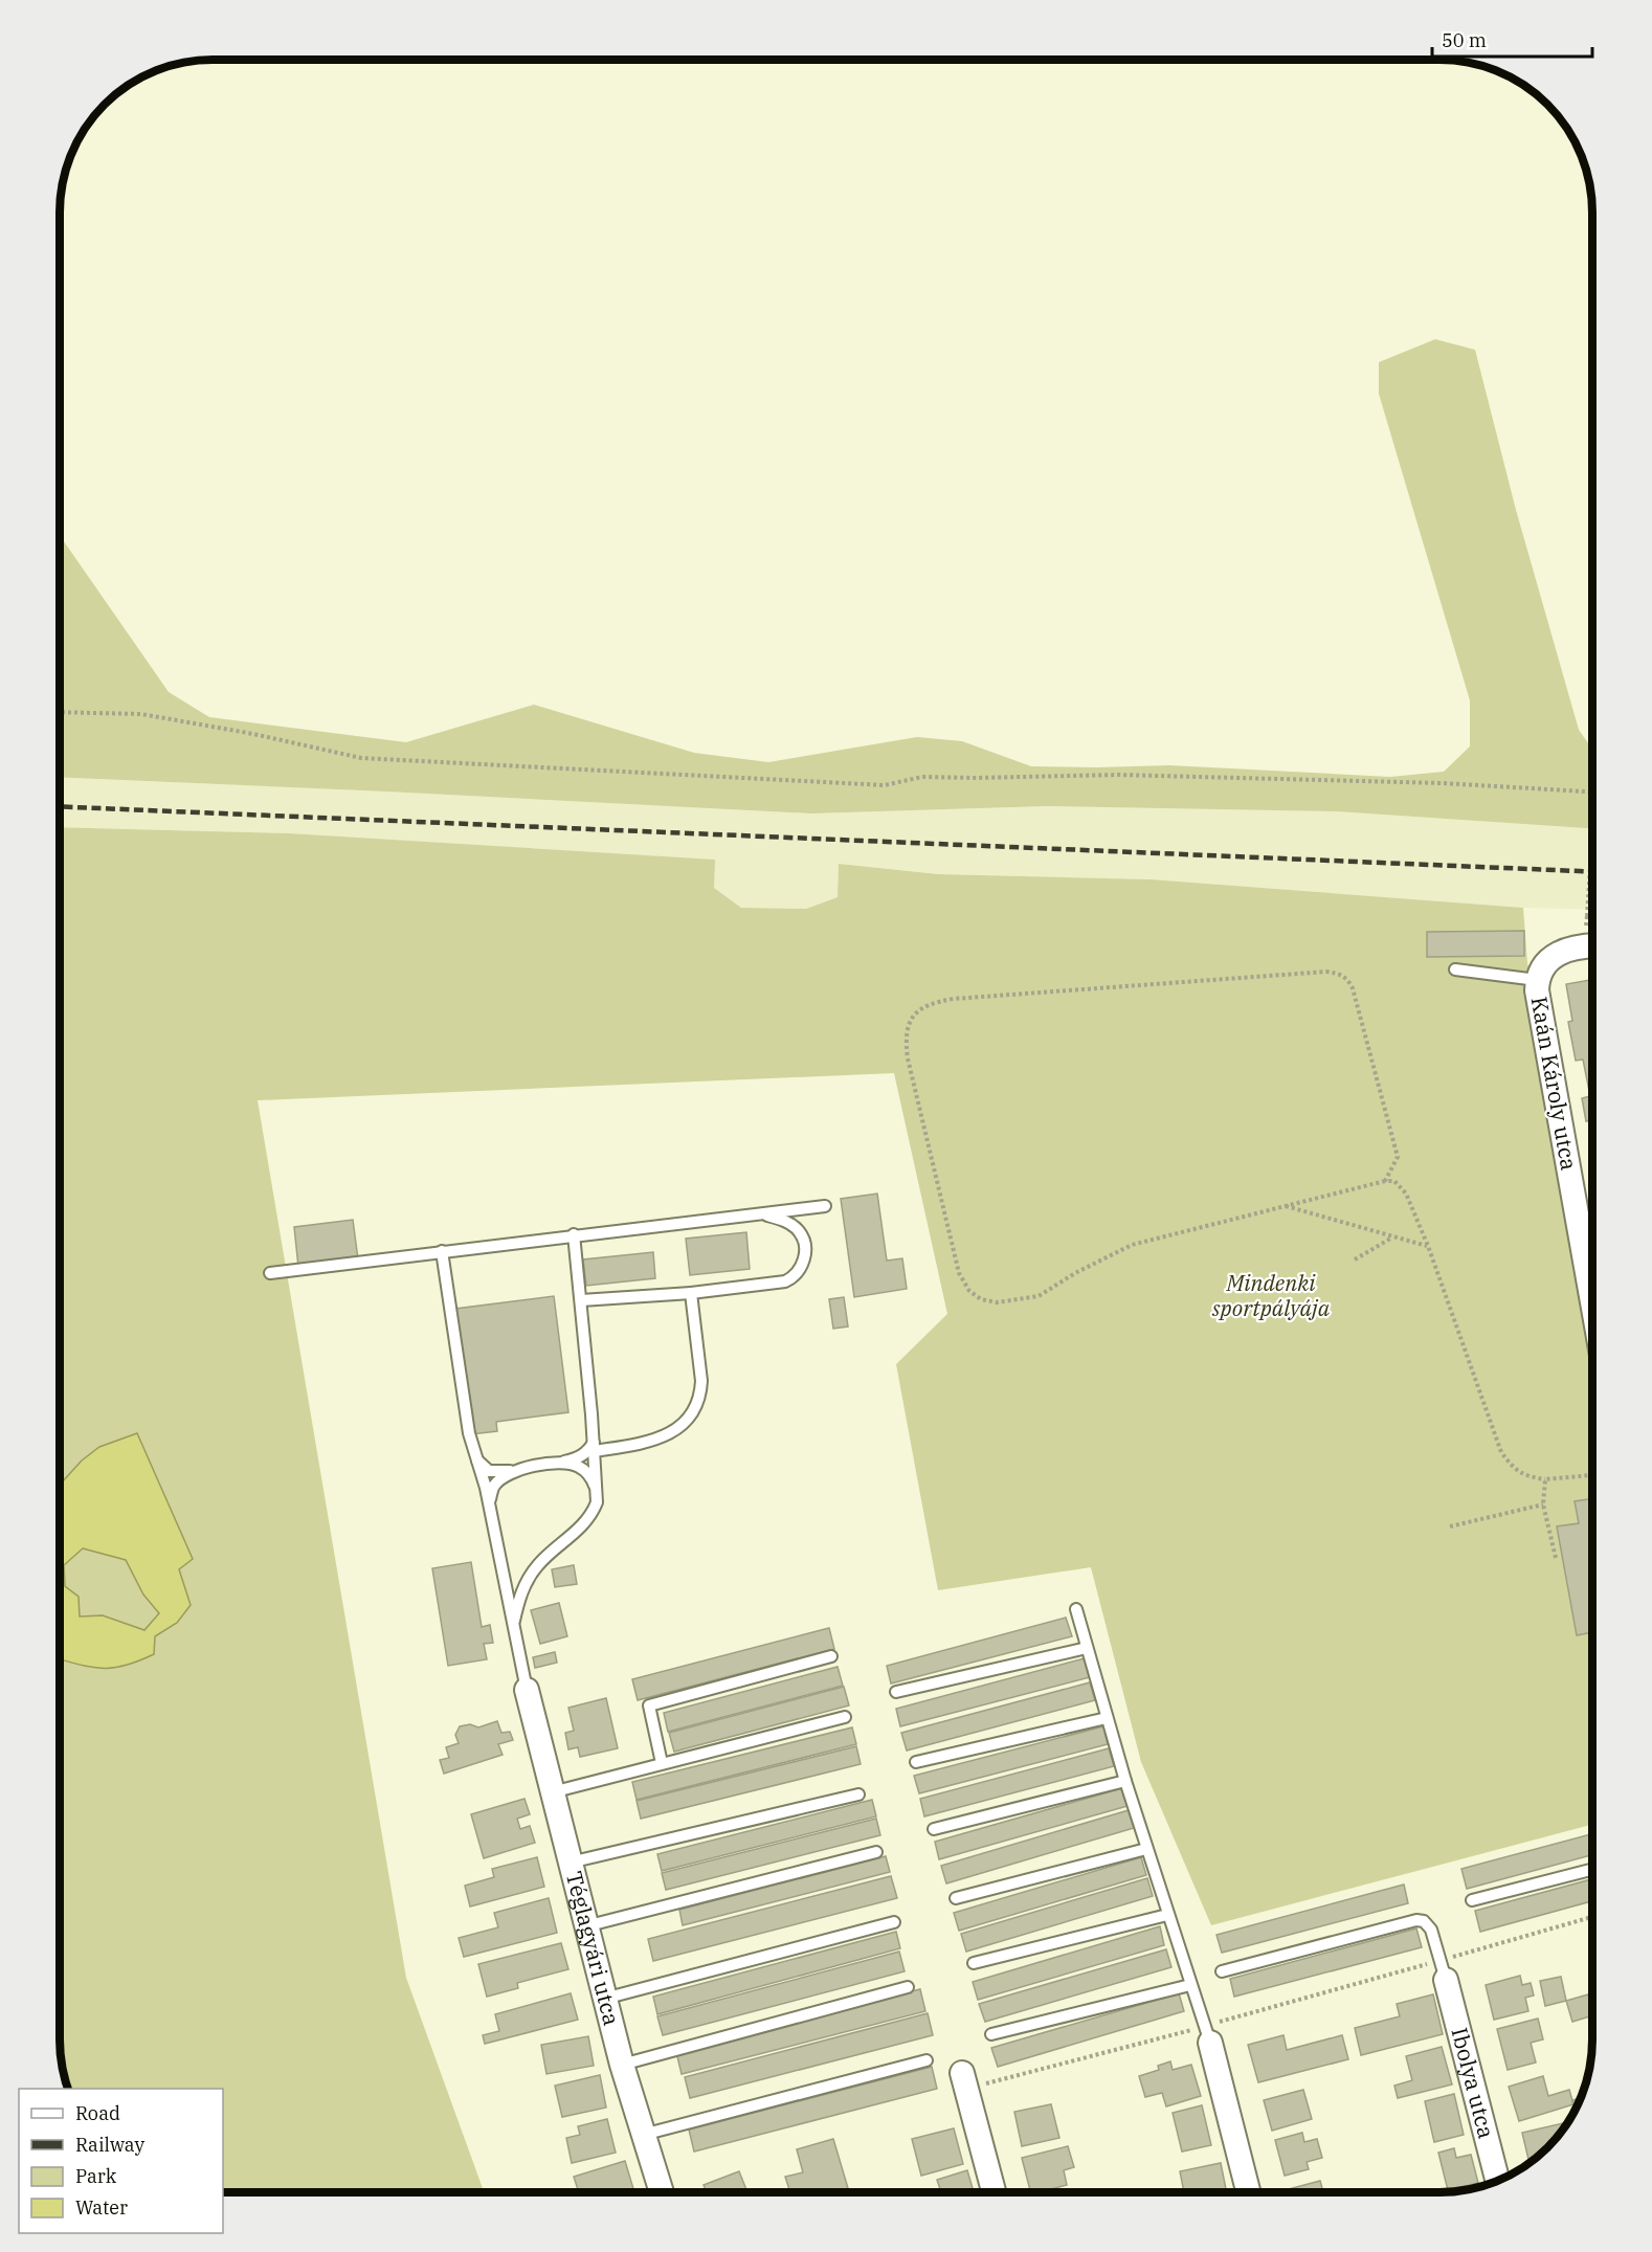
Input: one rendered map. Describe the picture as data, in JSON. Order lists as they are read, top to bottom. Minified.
{"streets":{"street":["Kaán Károly utca","Téglagyári utca","Ibolya utca"]},"parks":["Mindenki sportpályája"],"legend":["Road","Railway","Park","Water"],"scale_bar":"50 m"}
